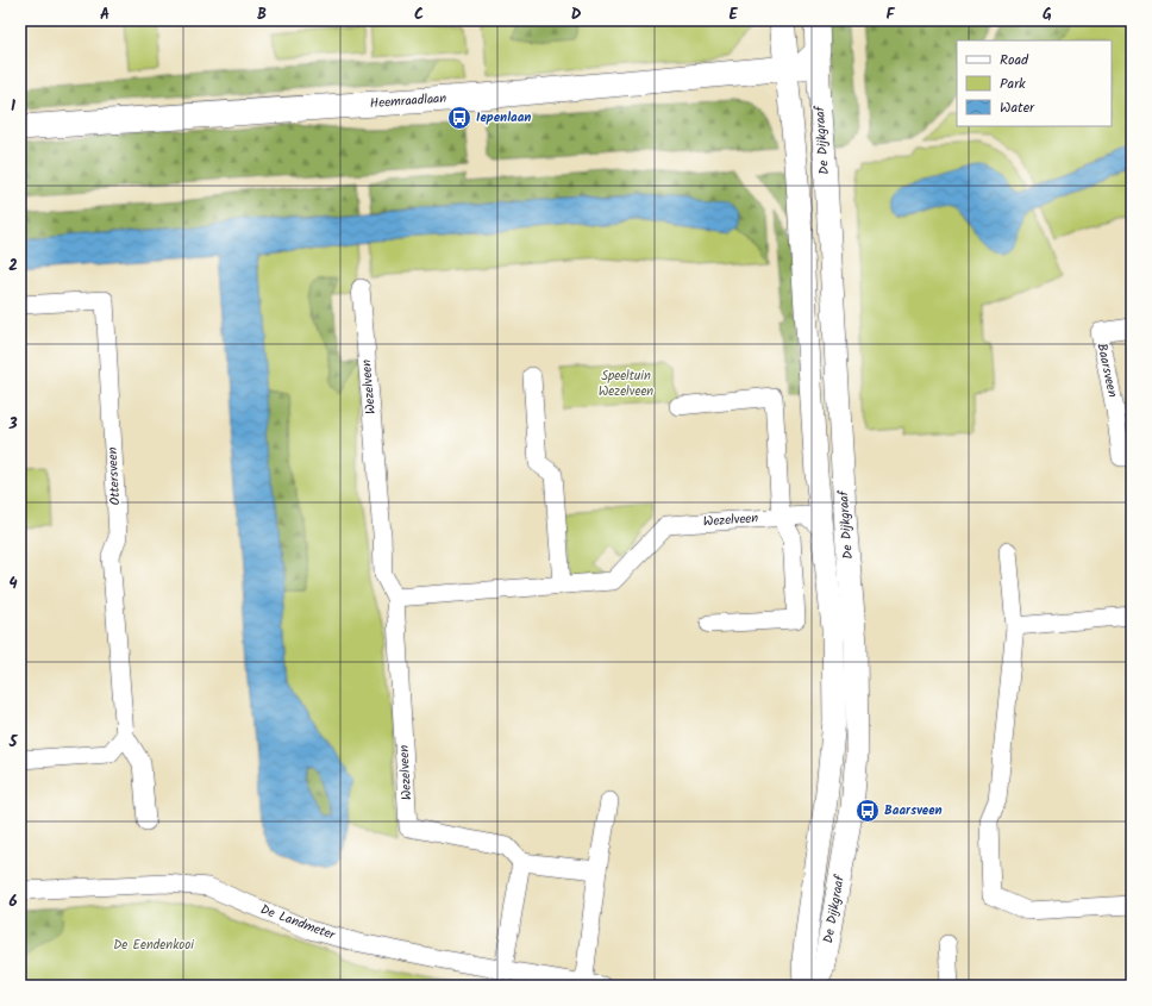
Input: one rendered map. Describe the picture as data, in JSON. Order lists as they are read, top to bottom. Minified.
{"streets":{"main road":["Heemraadlaan"],"street":["De Dijkgraaf","Baarsveen","Wezelveen","Ottersveen","De Landmeter"]},"crossings":[["Heemraadlaan","De Dijkgraaf"],["De Dijkgraaf","Wezelveen"]],"parks":["Speeltuin Wezelveen","De Eendenkooi"],"places":{"bus stop":["Iepenlaan","Baarsveen"]},"legend":["Road","Park","Water"],"grid":{"columns":["A","B","C","D","E","F","G"],"rows":["1","2","3","4","5","6"]}}
